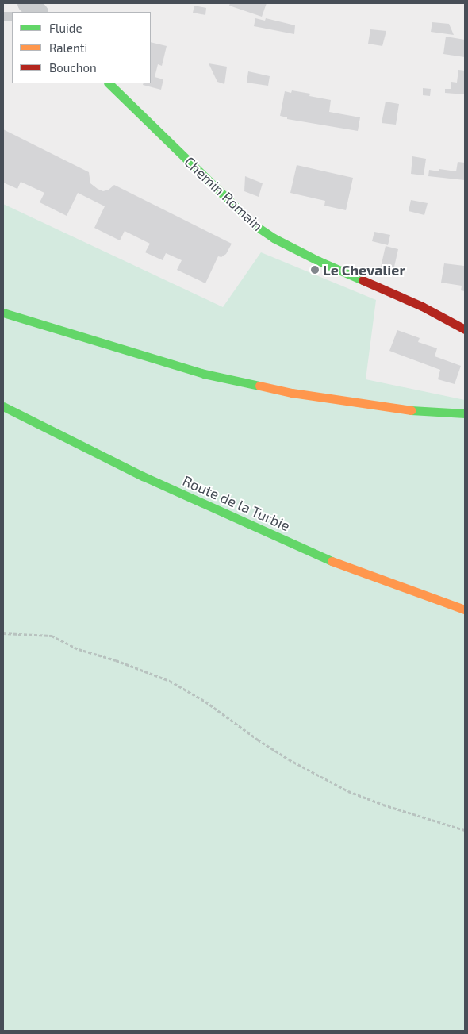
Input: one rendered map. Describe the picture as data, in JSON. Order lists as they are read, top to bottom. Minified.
{"streets":{"street":["Chemin Romain","Route de la Turbie"]},"places":["Le Chevalier"],"legend":["Fluide","Ralenti","Bouchon"]}
